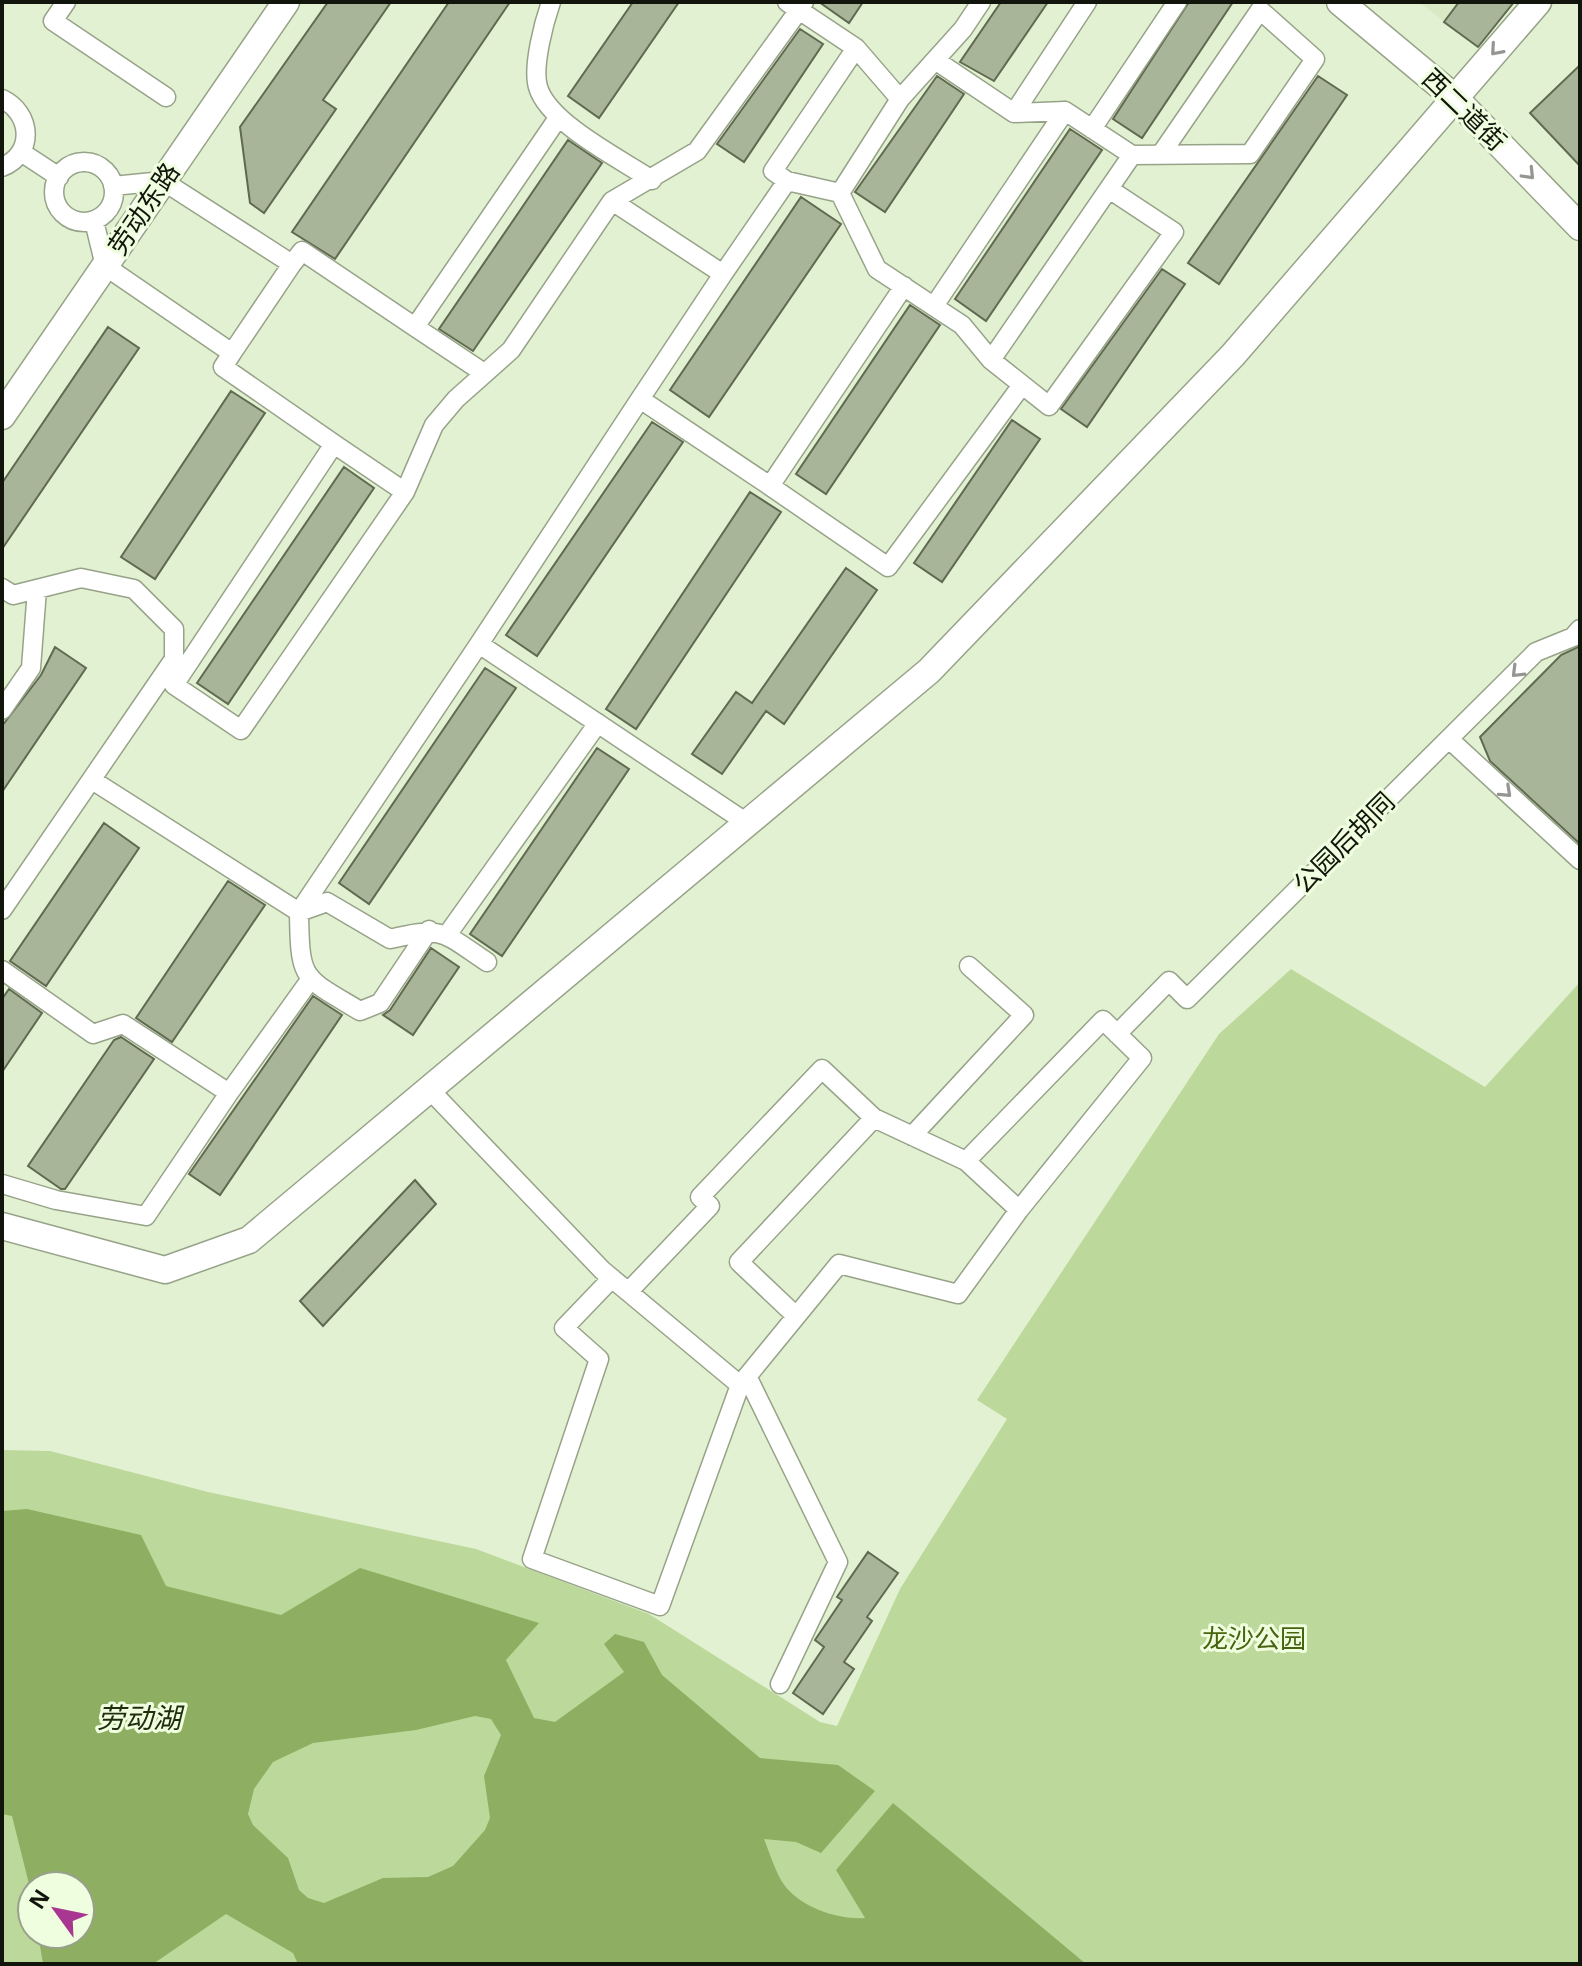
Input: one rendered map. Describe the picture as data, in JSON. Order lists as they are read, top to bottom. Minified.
{"streets":{"street":["西二道街","劳动东路","公园后胡同"]},"one_way":["西二道街"],"water":["劳动湖"],"parks":["龙沙公园"],"north":"top left"}
